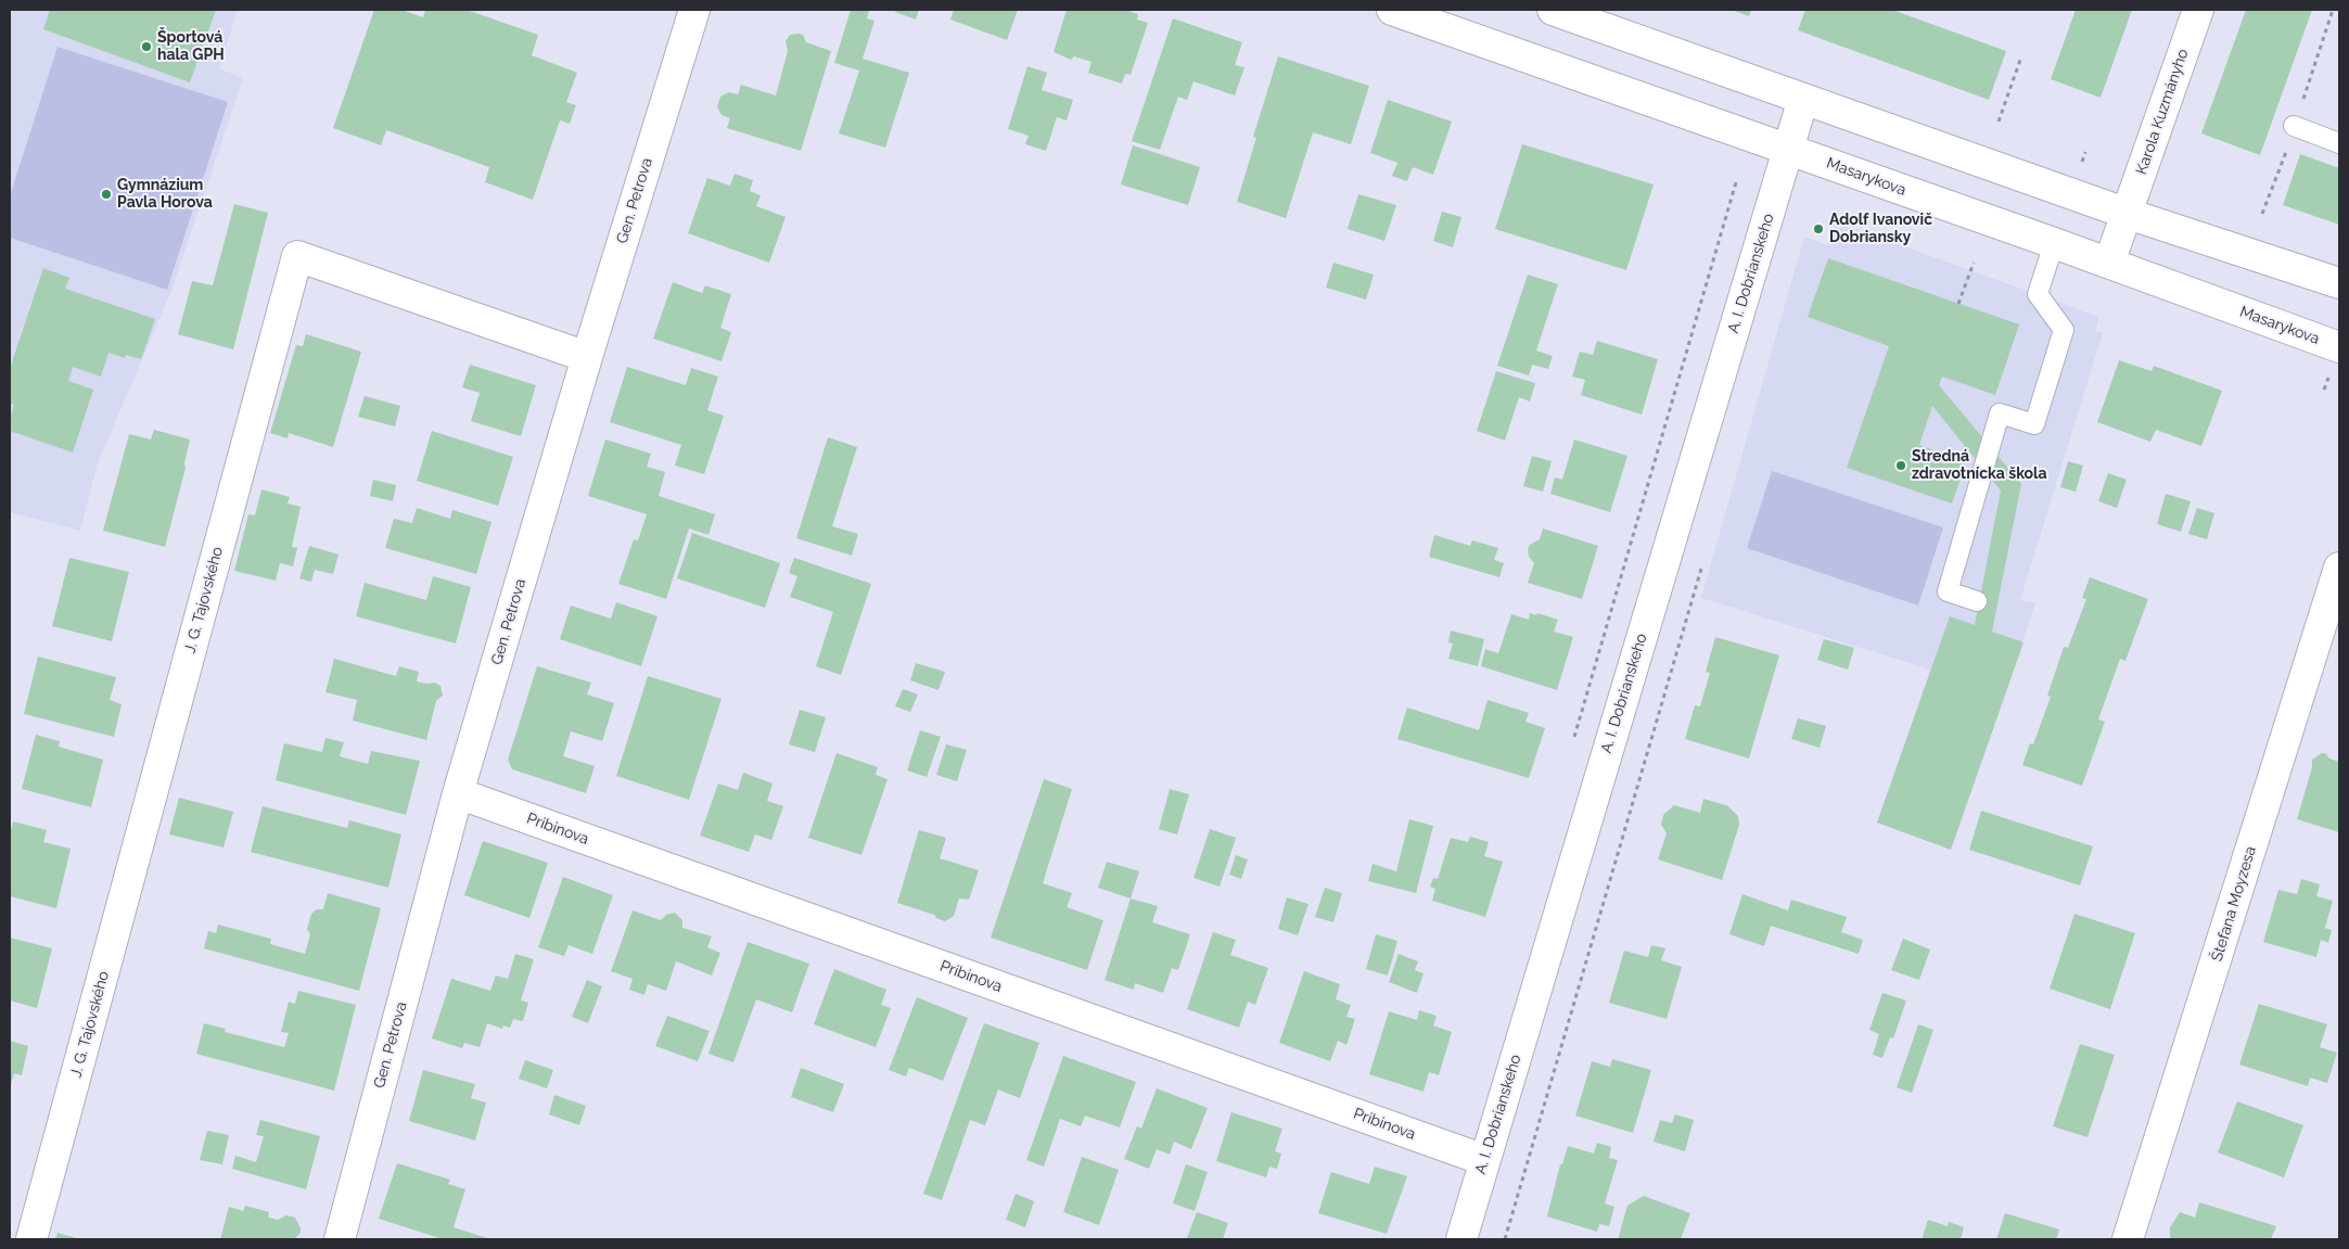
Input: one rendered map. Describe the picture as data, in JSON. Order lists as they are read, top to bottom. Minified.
{"streets":{"street":["Karola Kuzmányho","Masarykova","Gen. Petrova","A. I. Dobrianskeho","J. G. Tajovského","Pribinova","Štefana Moyzesa"]},"crossings":[["Karola Kuzmányho","Masarykova"],["Masarykova","A. I. Dobrianskeho"],["Gen. Petrova","J. G. Tajovského"],["Gen. Petrova","Pribinova"],["A. I. Dobrianskeho","Pribinova"]],"places":["Športová hala GPH","Gymnázium Pavla Horova","Adolf Ivanovič Dobriansky","Stredná zdravotnícka škola"]}
